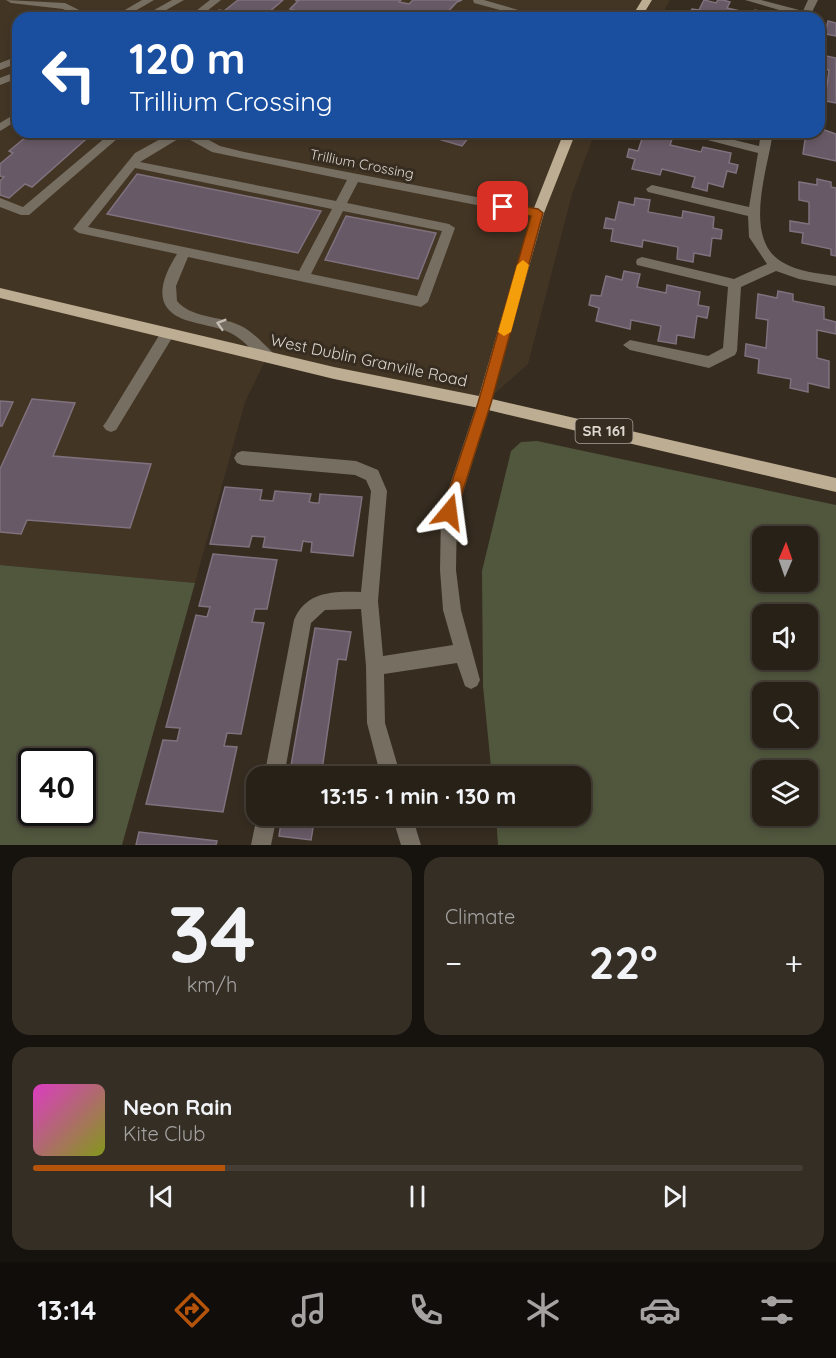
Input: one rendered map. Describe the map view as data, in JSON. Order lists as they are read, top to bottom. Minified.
{"streets":{"main road":["West Dublin Granville Road","SR 161"],"street":["Trillium Crossing"]},"north":"top","page":{"turn":["120 m","Trillium Crossing"],"limit":"40","trip":"13:15 · 1 min · 130 m","tile":[["34","km/h"],"Climate"],"heat":["−","22°","+"],"song":["Neon Rain","Kite Club"],"tabs":"13:14"}}
